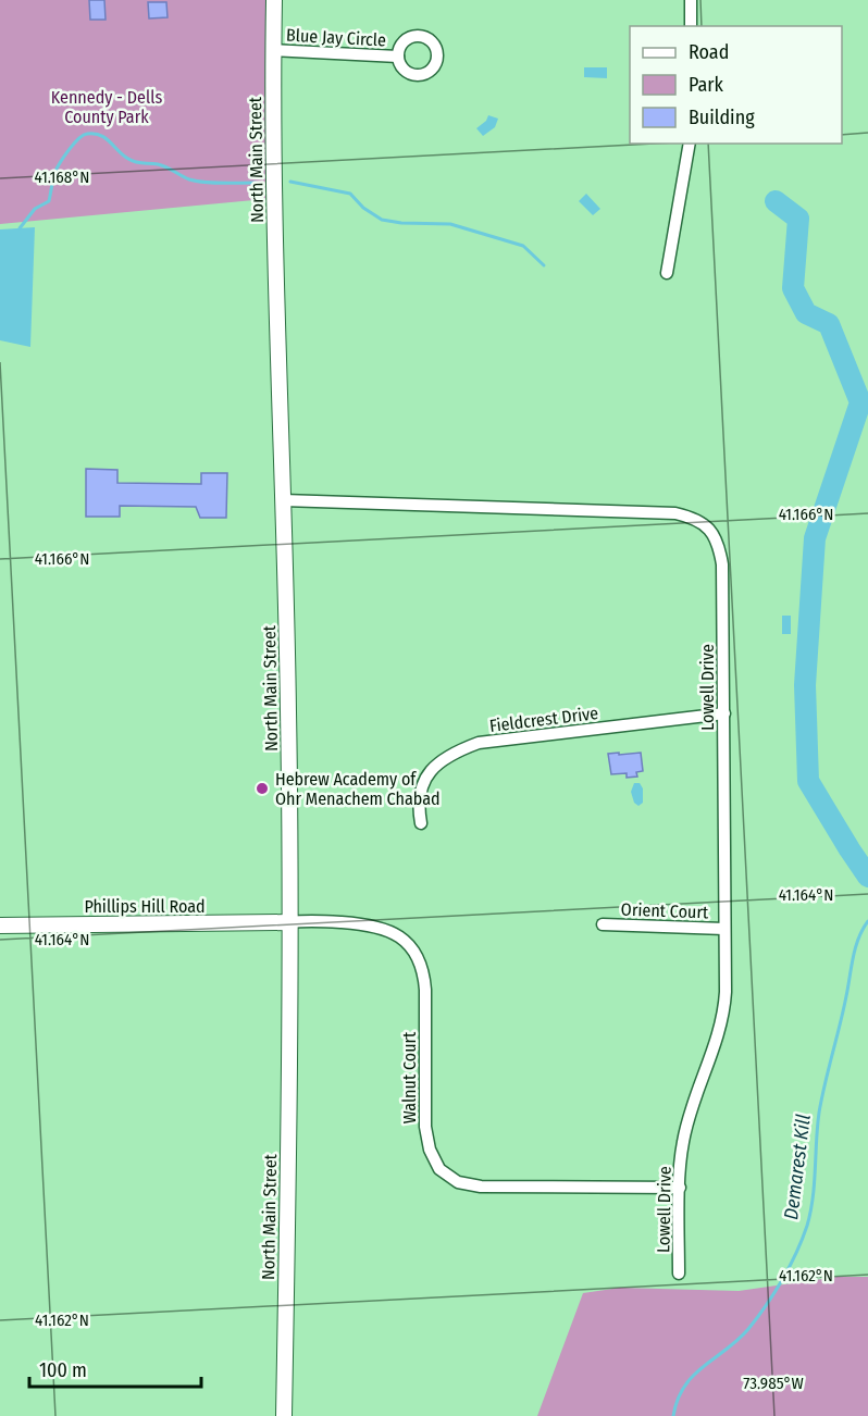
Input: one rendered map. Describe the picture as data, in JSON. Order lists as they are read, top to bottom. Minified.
{"streets":{"street":["Blue Jay Circle","North Main Street","Lowell Drive","Fieldcrest Drive","Phillips Hill Road","Orient Court","Walnut Court"]},"crossings":[["Blue Jay Circle","North Main Street"],["North Main Street","Lowell Drive"],["North Main Street","Phillips Hill Road"],["North Main Street","Walnut Court"],["Lowell Drive","Fieldcrest Drive"],["Lowell Drive","Orient Court"],["Lowell Drive","Walnut Court"],["Phillips Hill Road","Walnut Court"]],"water":["Demarest Kill"],"parks":["Kennedy - Dells County Park"],"places":["Hebrew Academy of Ohr Menachem Chabad"],"legend":["Road","Park","Building"],"scale_bar":"100 m","coordinates":["41.168°N","41.166°N","41.164°N","41.162°N","73.985°W"]}
